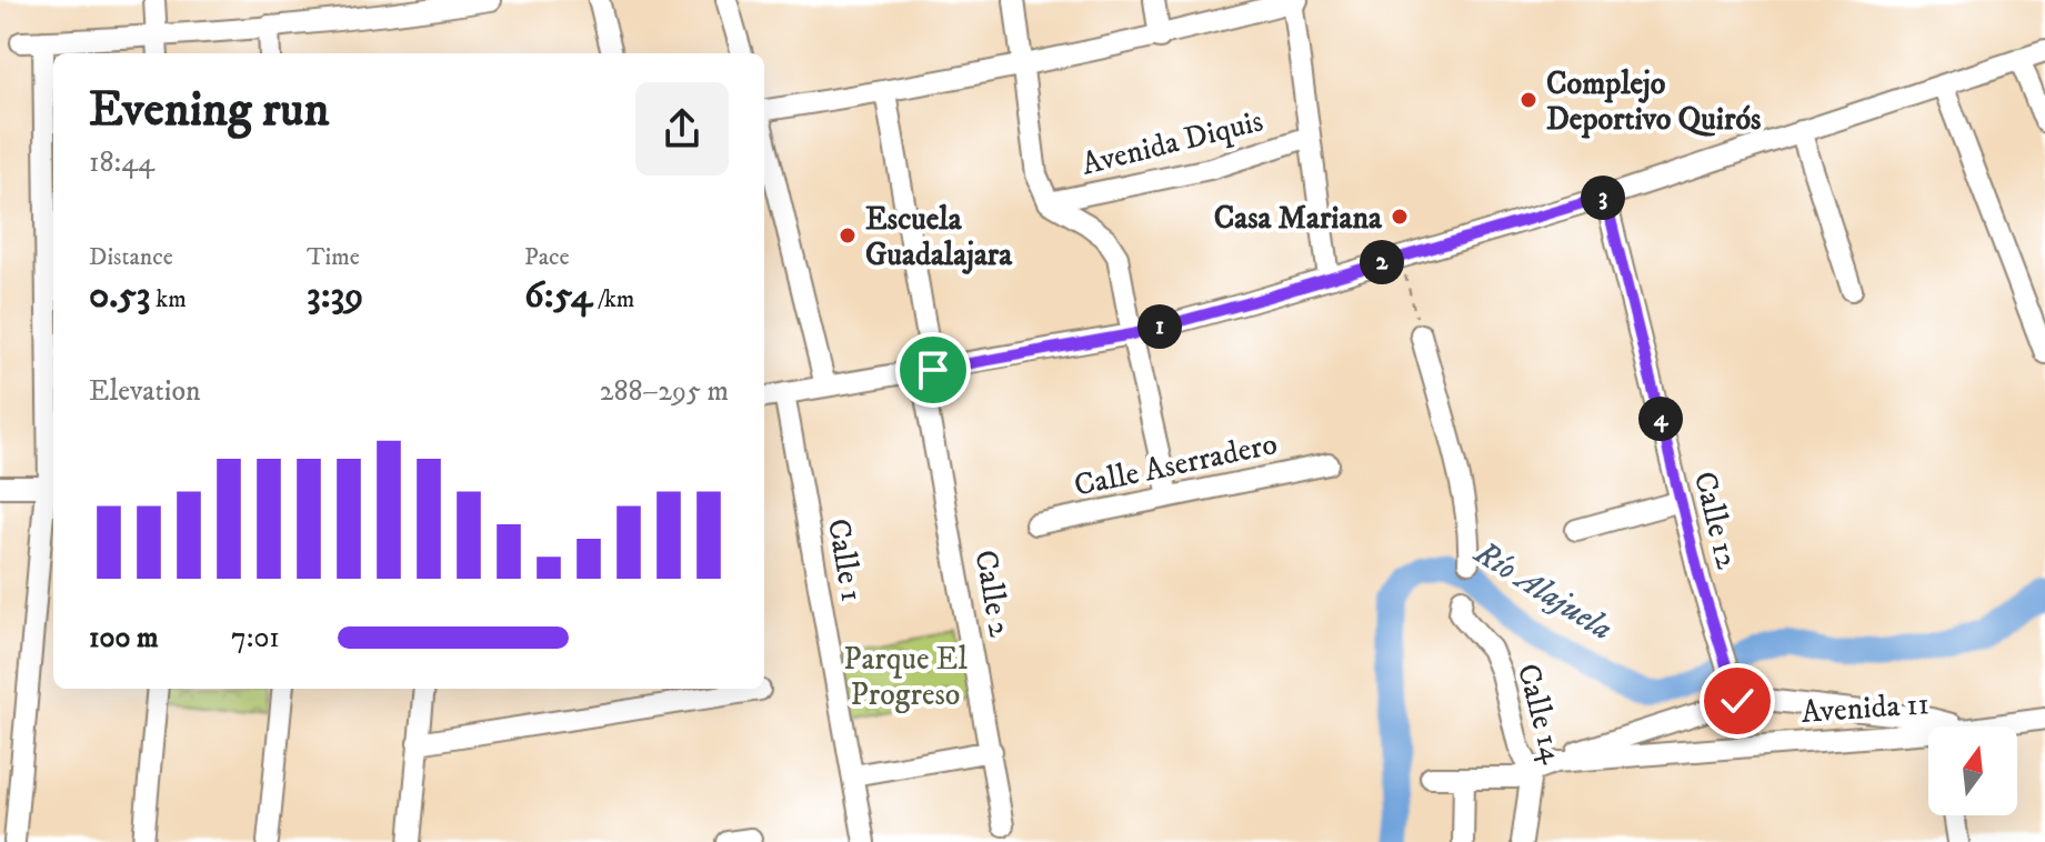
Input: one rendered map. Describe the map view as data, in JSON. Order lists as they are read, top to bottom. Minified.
{"streets":{"street":["Avenida Diquis","Calle Aserradero","Calle 12","Calle 1","Calle 2","Avenida 11","Calle 14"]},"crossings":[["Avenida 11","Calle 14"]],"water":["Río Alajuela"],"parks":["Parque El Progreso"],"places":["Complejo Deportivo Quirós","Casa Mariana","Escuela Guadalajara"],"north":"top","page":{"heading":["Evening run","18:44"],"pins":["3","2","1","4"],"stats":[["Distance","0.53 km"],["Time","3:39"],["Pace","6:54 /km"]],"chart":["Elevation","288–295 m"],"list":[{"name":"100 m","note":"7:01"}]}}
